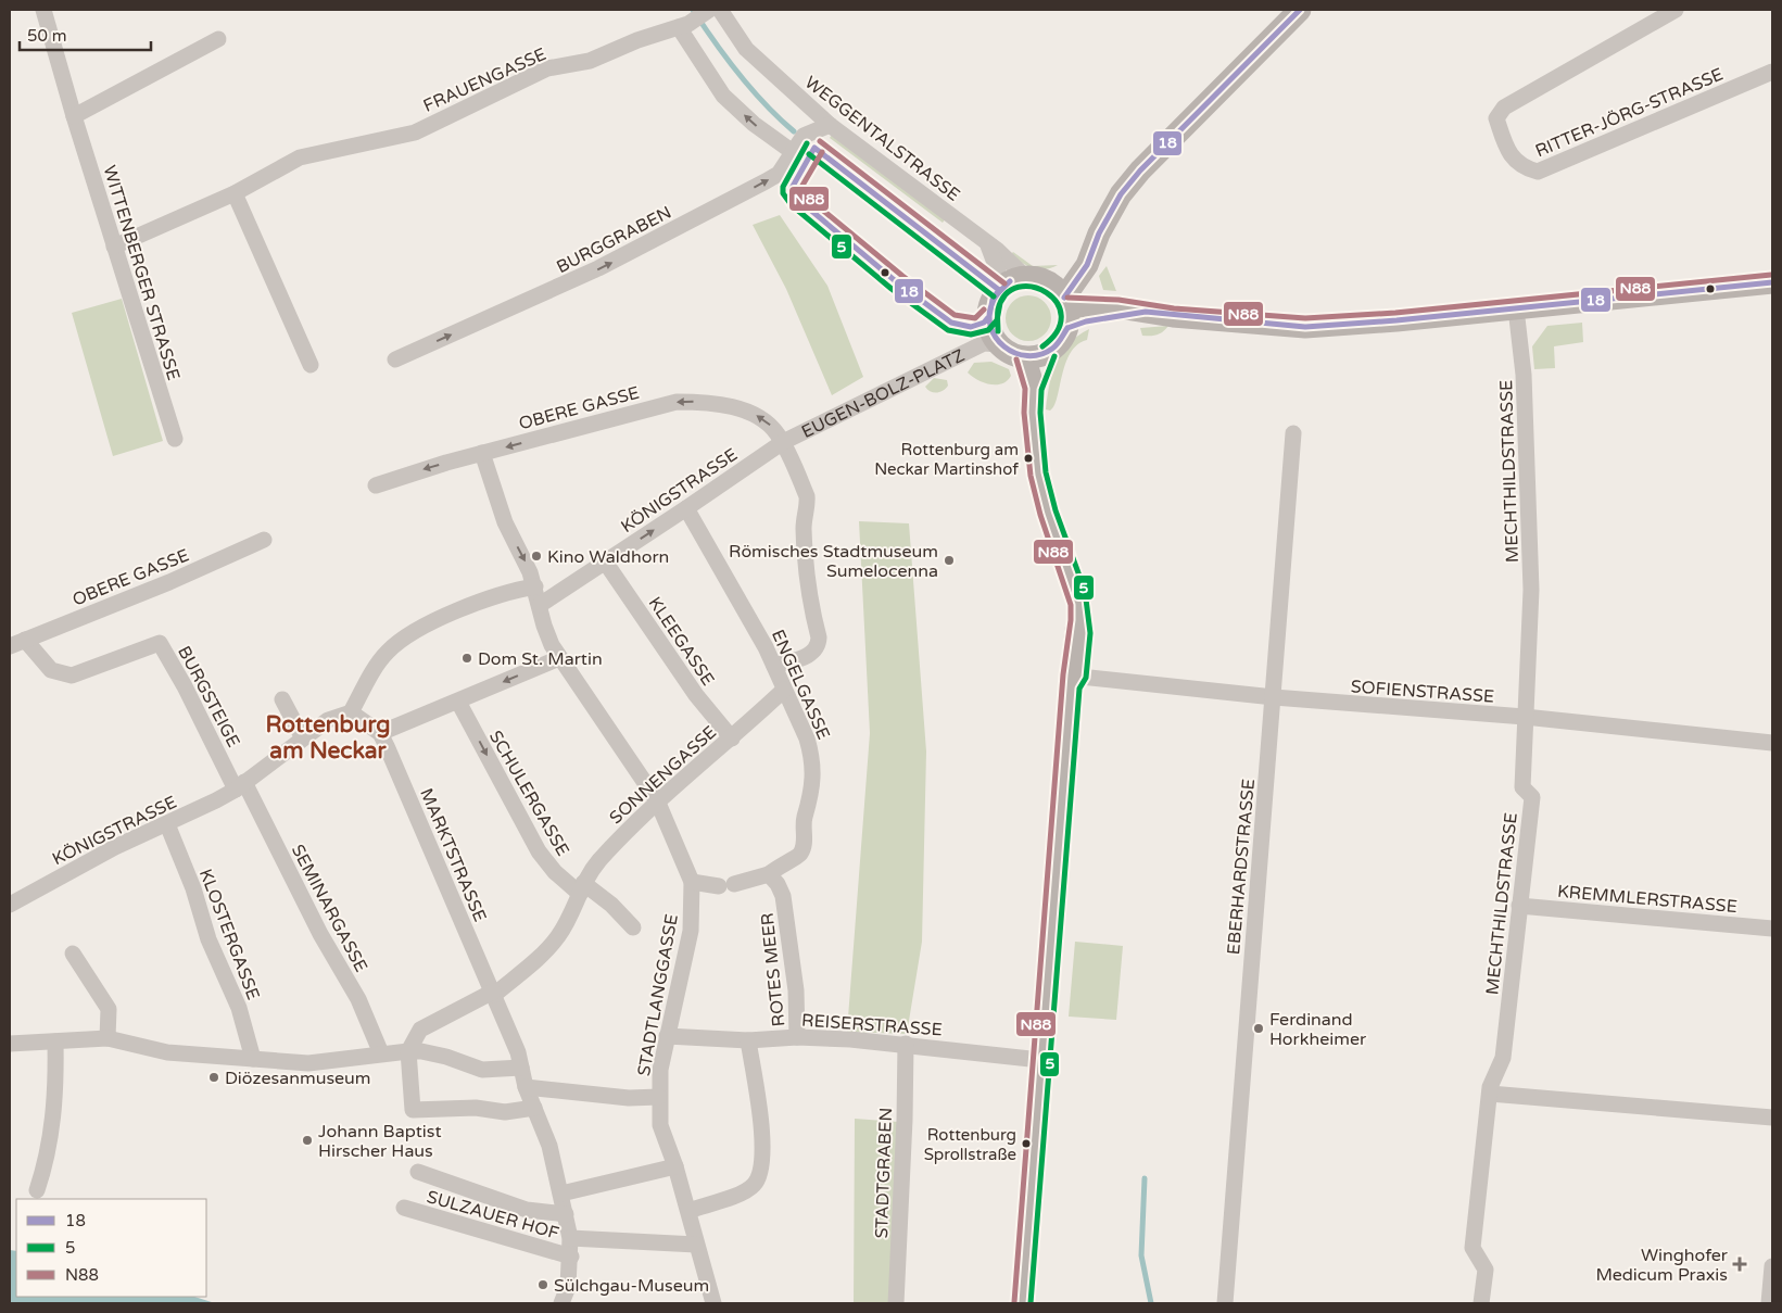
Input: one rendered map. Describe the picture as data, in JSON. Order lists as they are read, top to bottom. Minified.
{"streets":{"street":["FRAUENGASSE","RITTER-JÖRG-STRASSE","WEGGENTALSTRASSE","BURGGRABEN","WITTENBERGER STRASSE","EUGEN-BOLZ-PLATZ","OBERE GASSE","MECHTHILDSTRASSE","KÖNIGSTRASSE","KLEEGASSE","ENGELGASSE","SOFIENSTRASSE","BURGSTEIGE","SONNENGASSE","SCHULERGASSE","MARKTSTRASSE","EBERHARDSTRASSE","KREMMLERSTRASSE","SEMINARGASSE","KLOSTERGASSE","ROTES MEER","STADTLANGGASSE","REISERSTRASSE","STADTGRABEN","SULZAUER HOF"]},"crossings":[["FRAUENGASSE","WEGGENTALSTRASSE"],["FRAUENGASSE","WITTENBERGER STRASSE"],["WEGGENTALSTRASSE","BURGGRABEN"],["WEGGENTALSTRASSE","EUGEN-BOLZ-PLATZ"],["EUGEN-BOLZ-PLATZ","OBERE GASSE"],["EUGEN-BOLZ-PLATZ","KÖNIGSTRASSE"],["OBERE GASSE","KÖNIGSTRASSE"],["OBERE GASSE","ENGELGASSE"],["OBERE GASSE","BURGSTEIGE"],["OBERE GASSE","STADTLANGGASSE"],["MECHTHILDSTRASSE","SOFIENSTRASSE"],["MECHTHILDSTRASSE","KREMMLERSTRASSE"],["KÖNIGSTRASSE","KLEEGASSE"],["KÖNIGSTRASSE","ENGELGASSE"],["KÖNIGSTRASSE","BURGSTEIGE"],["KÖNIGSTRASSE","SEMINARGASSE"],["KÖNIGSTRASSE","KLOSTERGASSE"],["KÖNIGSTRASSE","STADTLANGGASSE"],["KLEEGASSE","SONNENGASSE"],["ENGELGASSE","SONNENGASSE"],["ENGELGASSE","ROTES MEER"],["SOFIENSTRASSE","EBERHARDSTRASSE"],["BURGSTEIGE","SEMINARGASSE"],["SONNENGASSE","SCHULERGASSE"],["SONNENGASSE","MARKTSTRASSE"],["SONNENGASSE","STADTLANGGASSE"],["MARKTSTRASSE","SULZAUER HOF"],["ROTES MEER","REISERSTRASSE"],["STADTLANGGASSE","REISERSTRASSE"],["REISERSTRASSE","STADTGRABEN"]],"one_way":["BURGGRABEN","OBERE GASSE","SCHULERGASSE"],"districts":["Rottenburg am Neckar"],"places":{"other":["Rottenburg am Neckar Martinshof","Kino Waldhorn","Römisches Stadtmuseum Sumelocenna","Dom St. Martin","Ferdinand Horkheimer","Diözesanmuseum","Johann Baptist Hirscher Haus","Rottenburg Sprollstraße","Sülchgau-Museum"],"health":["Winghofer Medicum Praxis"]},"lines":["transit line 18","transit line N88","transit line 5"],"legend":["18","5","N88"],"scale_bar":"50 m"}
